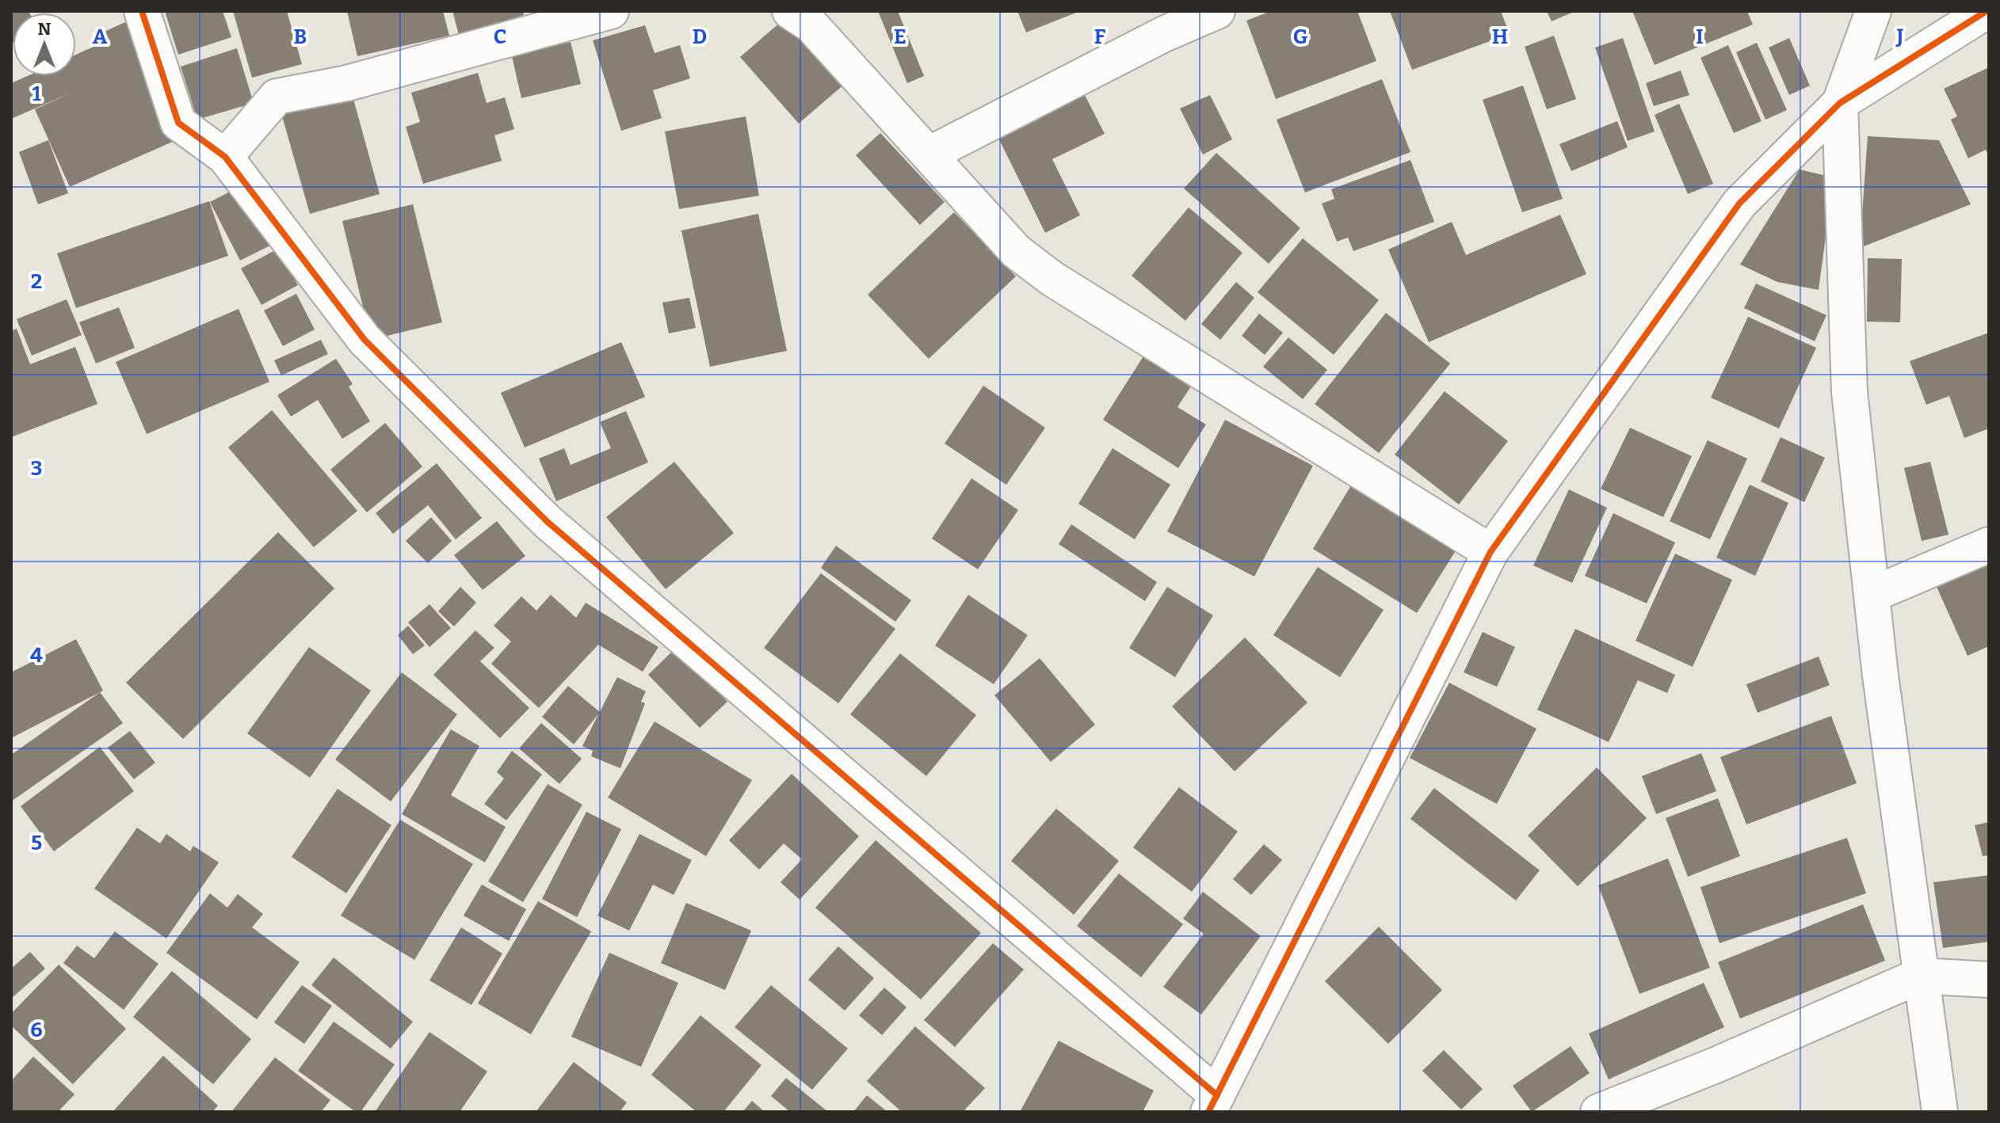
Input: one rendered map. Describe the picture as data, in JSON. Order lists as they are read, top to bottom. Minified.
{"north":"top","grid":{"columns":["A","B","C","D","E","F","G","H","I","J"],"rows":["1","2","3","4","5","6"]}}
